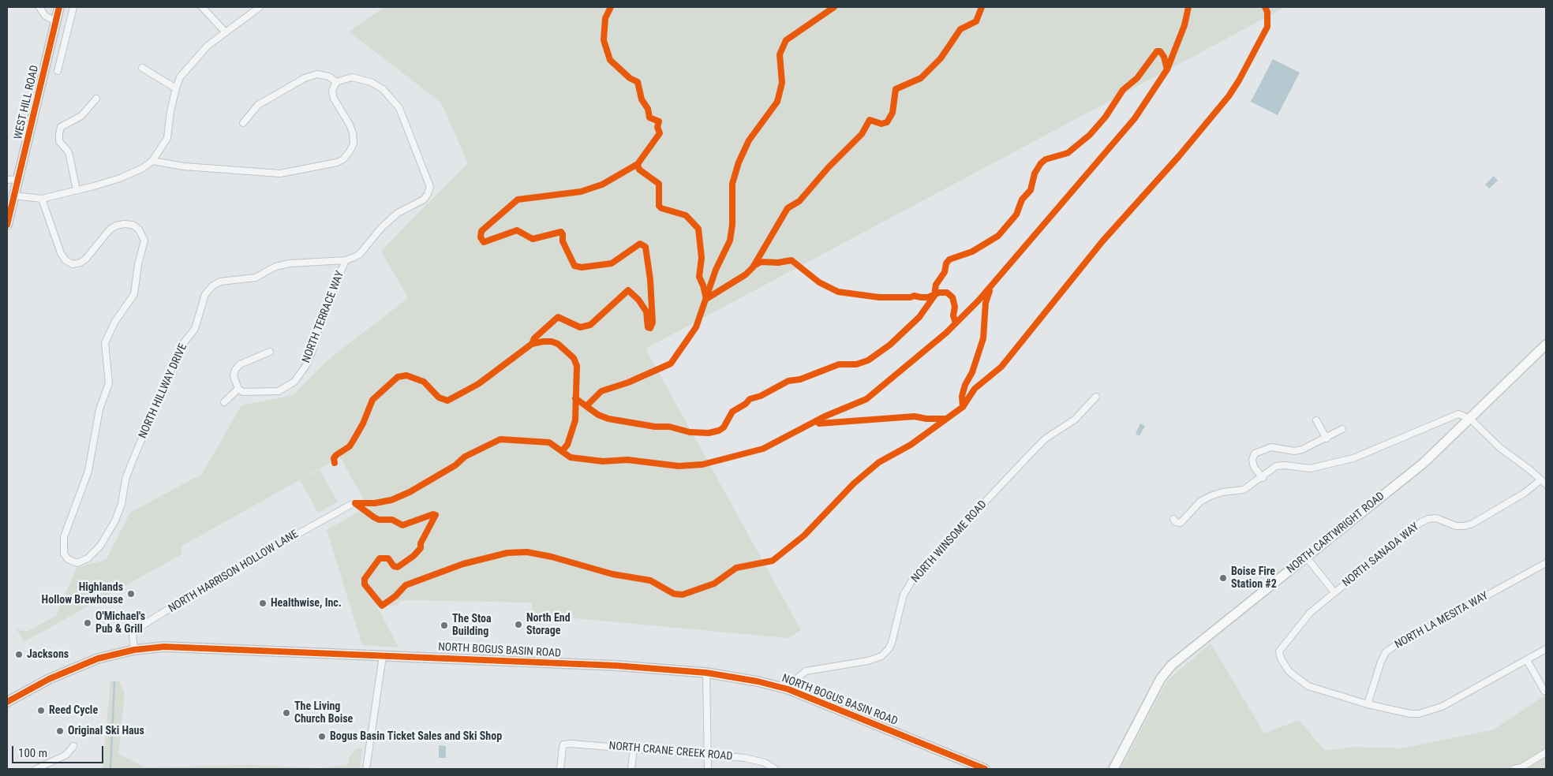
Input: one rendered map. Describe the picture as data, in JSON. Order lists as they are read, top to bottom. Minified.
{"streets":{"street":["WEST HILL ROAD","NORTH TERRACE WAY","NORTH HILLWAY DRIVE","NORTH CARTWRIGHT ROAD","NORTH WINSOME ROAD","NORTH SANADA WAY","NORTH HARRISON HOLLOW LANE","NORTH LA MESITA WAY","NORTH BOGUS BASIN ROAD","NORTH CRANE CREEK ROAD"]},"crossings":[["NORTH TERRACE WAY","NORTH HILLWAY DRIVE"],["NORTH WINSOME ROAD","NORTH BOGUS BASIN ROAD"],["NORTH SANADA WAY","NORTH LA MESITA WAY"],["NORTH HARRISON HOLLOW LANE","NORTH BOGUS BASIN ROAD"]],"places":["Boise Fire Station #2","Highlands Hollow Brewhouse","Healthwise, Inc.","O'Michael's Pub & Grill","North End Storage","The Stoa Building","Jacksons","Reed Cycle","The Living Church Boise","Original Ski Haus","Bogus Basin Ticket Sales and Ski Shop"],"scale_bar":"100 m"}
